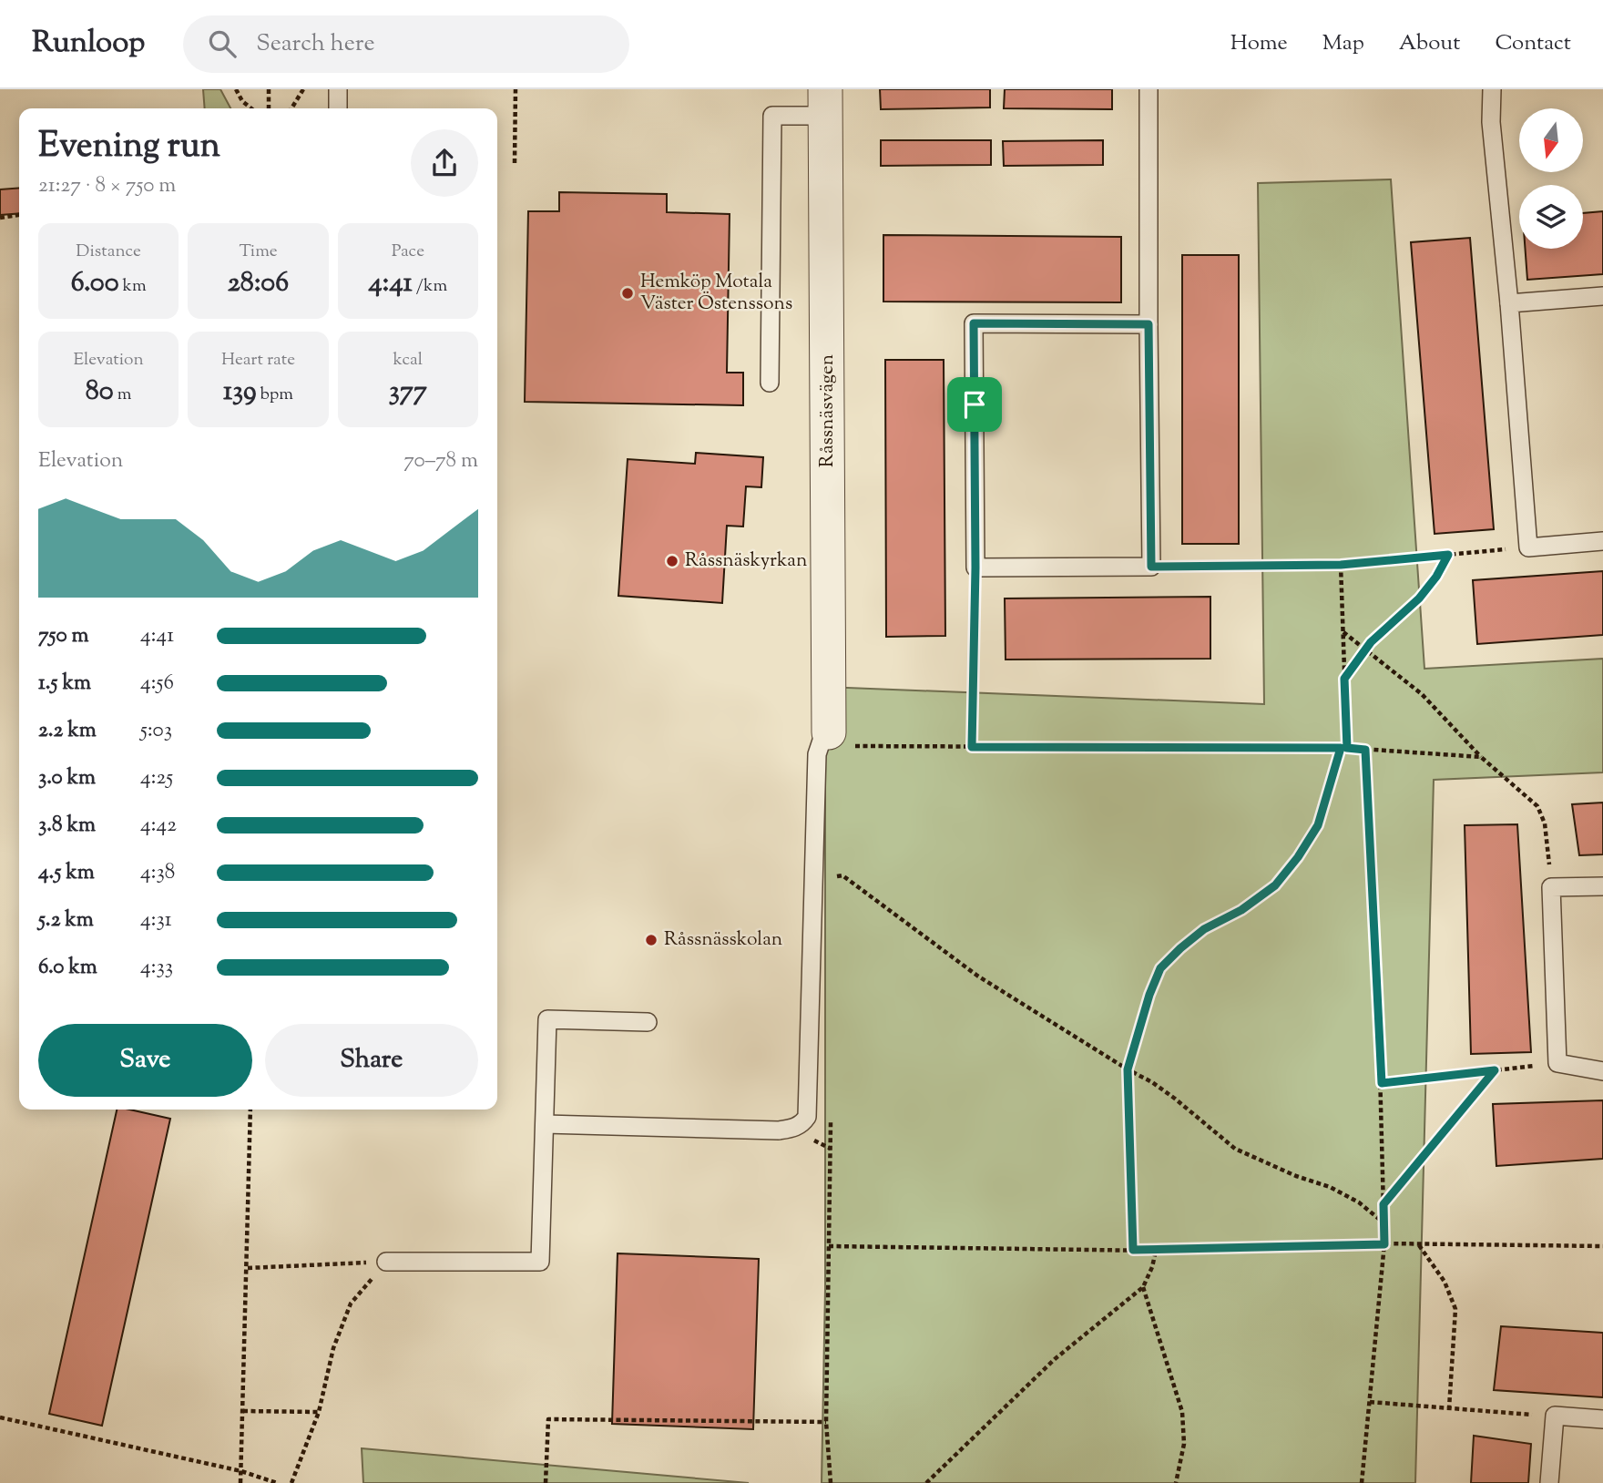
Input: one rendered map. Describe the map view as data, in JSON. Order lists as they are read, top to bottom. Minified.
{"streets":{"street":["Råssnäsvägen"]},"places":["Hemköp Motala Väster Östenssons","Råssnäskyrkan","Råssnässkolan"],"north":"bottom","page":{"header":"Runloop","search":"Search here","nav":["Home","Map","About","Contact"],"heading":["Evening run","21:27 · 8 × 750 m"],"stats":[["Distance","6.00 km"],["Time","28:06"],["Pace","4:41 /km"],["Elevation","80 m"],["Heart rate","139 bpm"],["kcal","377"]],"chart":["Elevation","70–78 m"],"list":[{"name":"750 m","note":"4:41"},{"name":"1.5 km","note":"4:56"},{"name":"2.2 km","note":"5:03"},{"name":"3.0 km","note":"4:25"},{"name":"3.8 km","note":"4:42"},{"name":"4.5 km","note":"4:38"},{"name":"5.2 km","note":"4:31"},{"name":"6.0 km","note":"4:33"}],"buttons":["Save","Share"]}}
